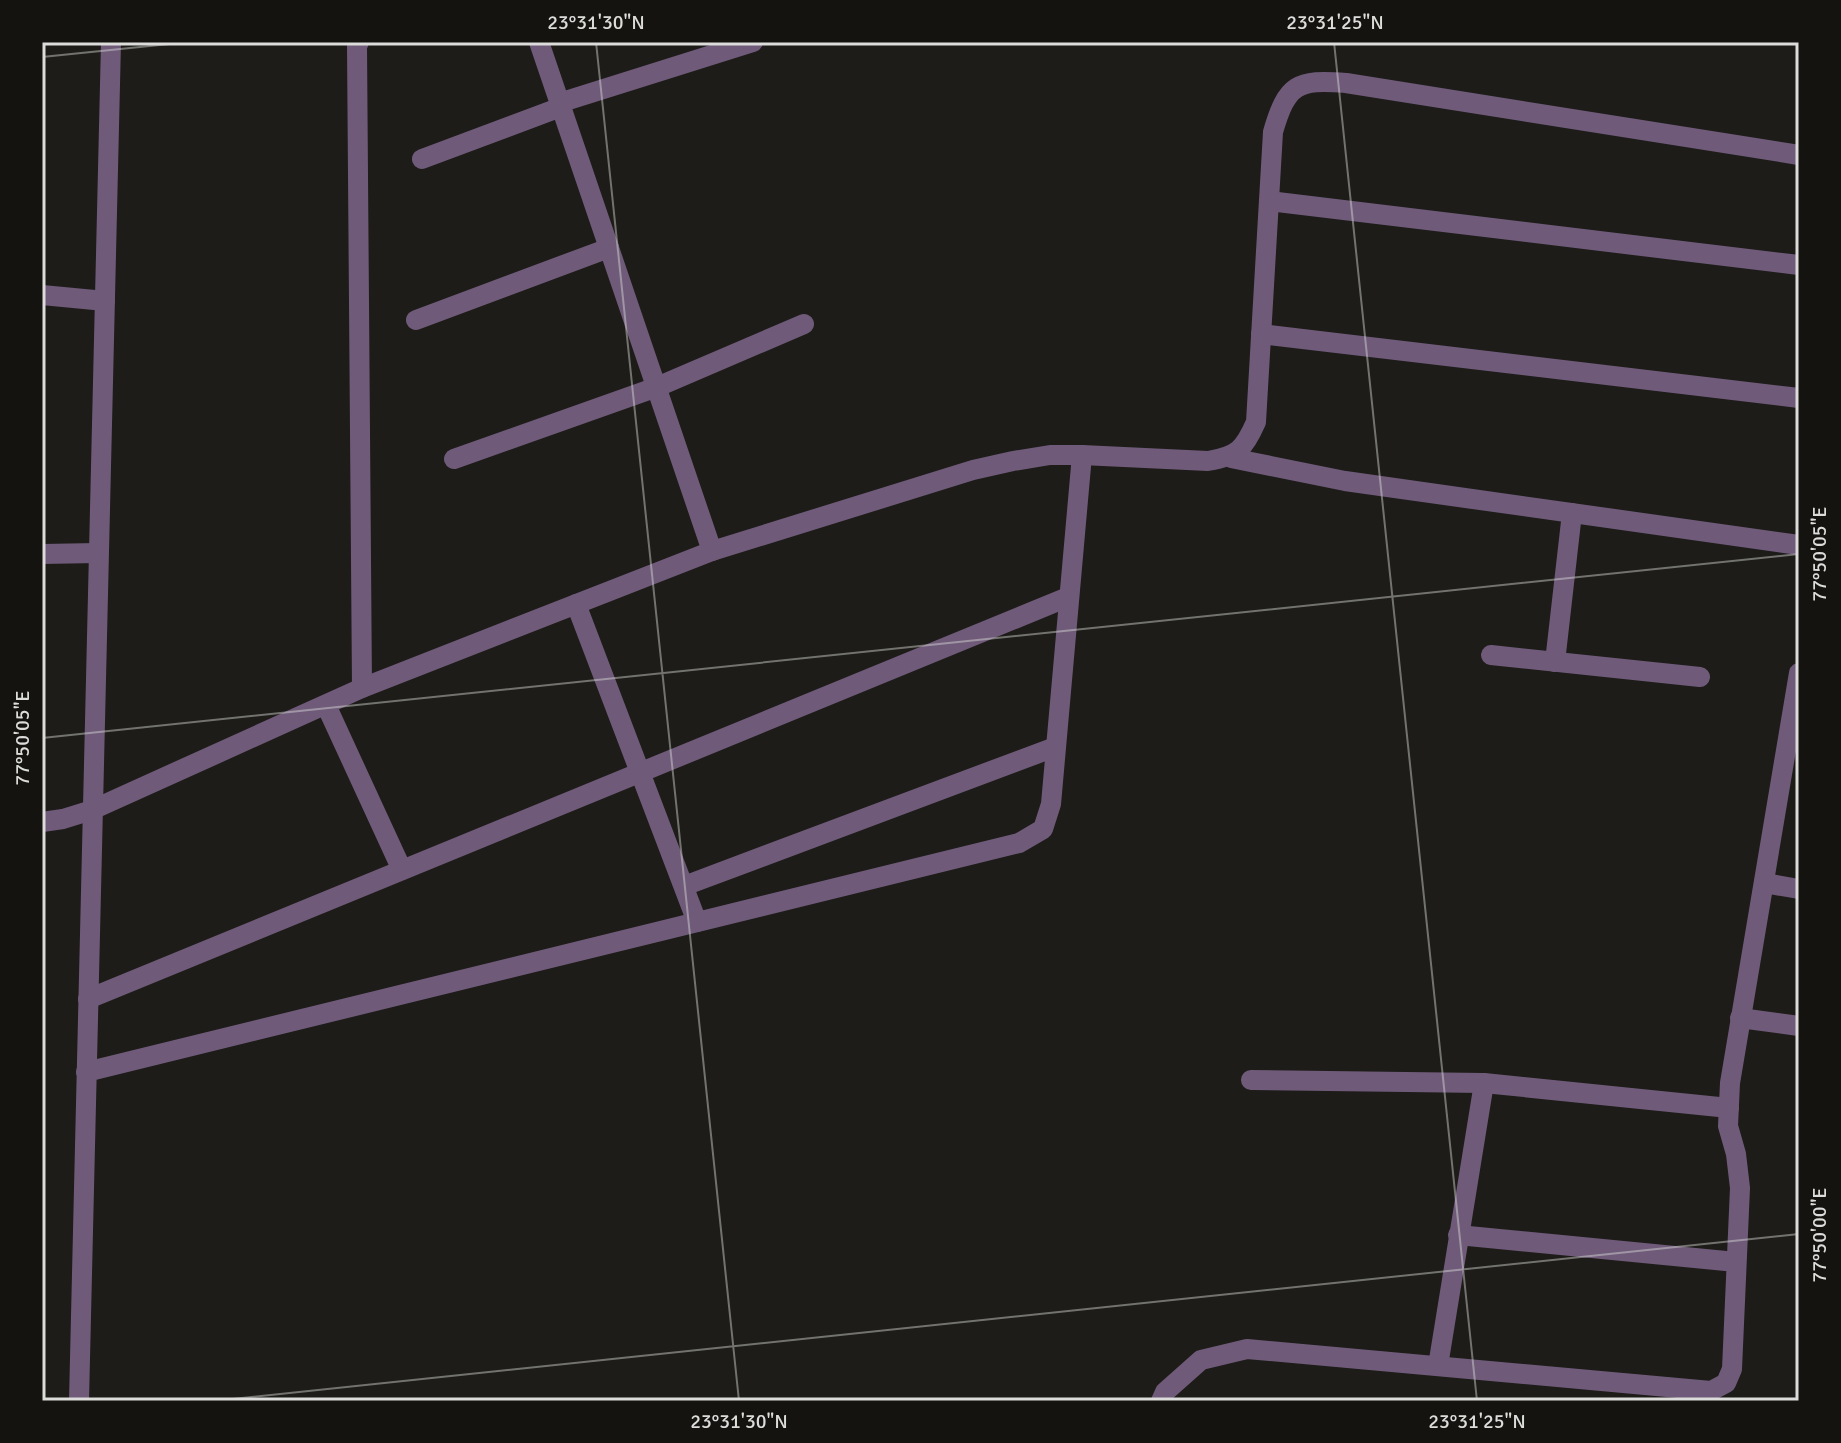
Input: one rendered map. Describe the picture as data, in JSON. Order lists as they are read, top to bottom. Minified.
{"coordinates":["23°31'30\"N","23°31'25\"N","77°50'05\"E","77°50'00\"E"]}
